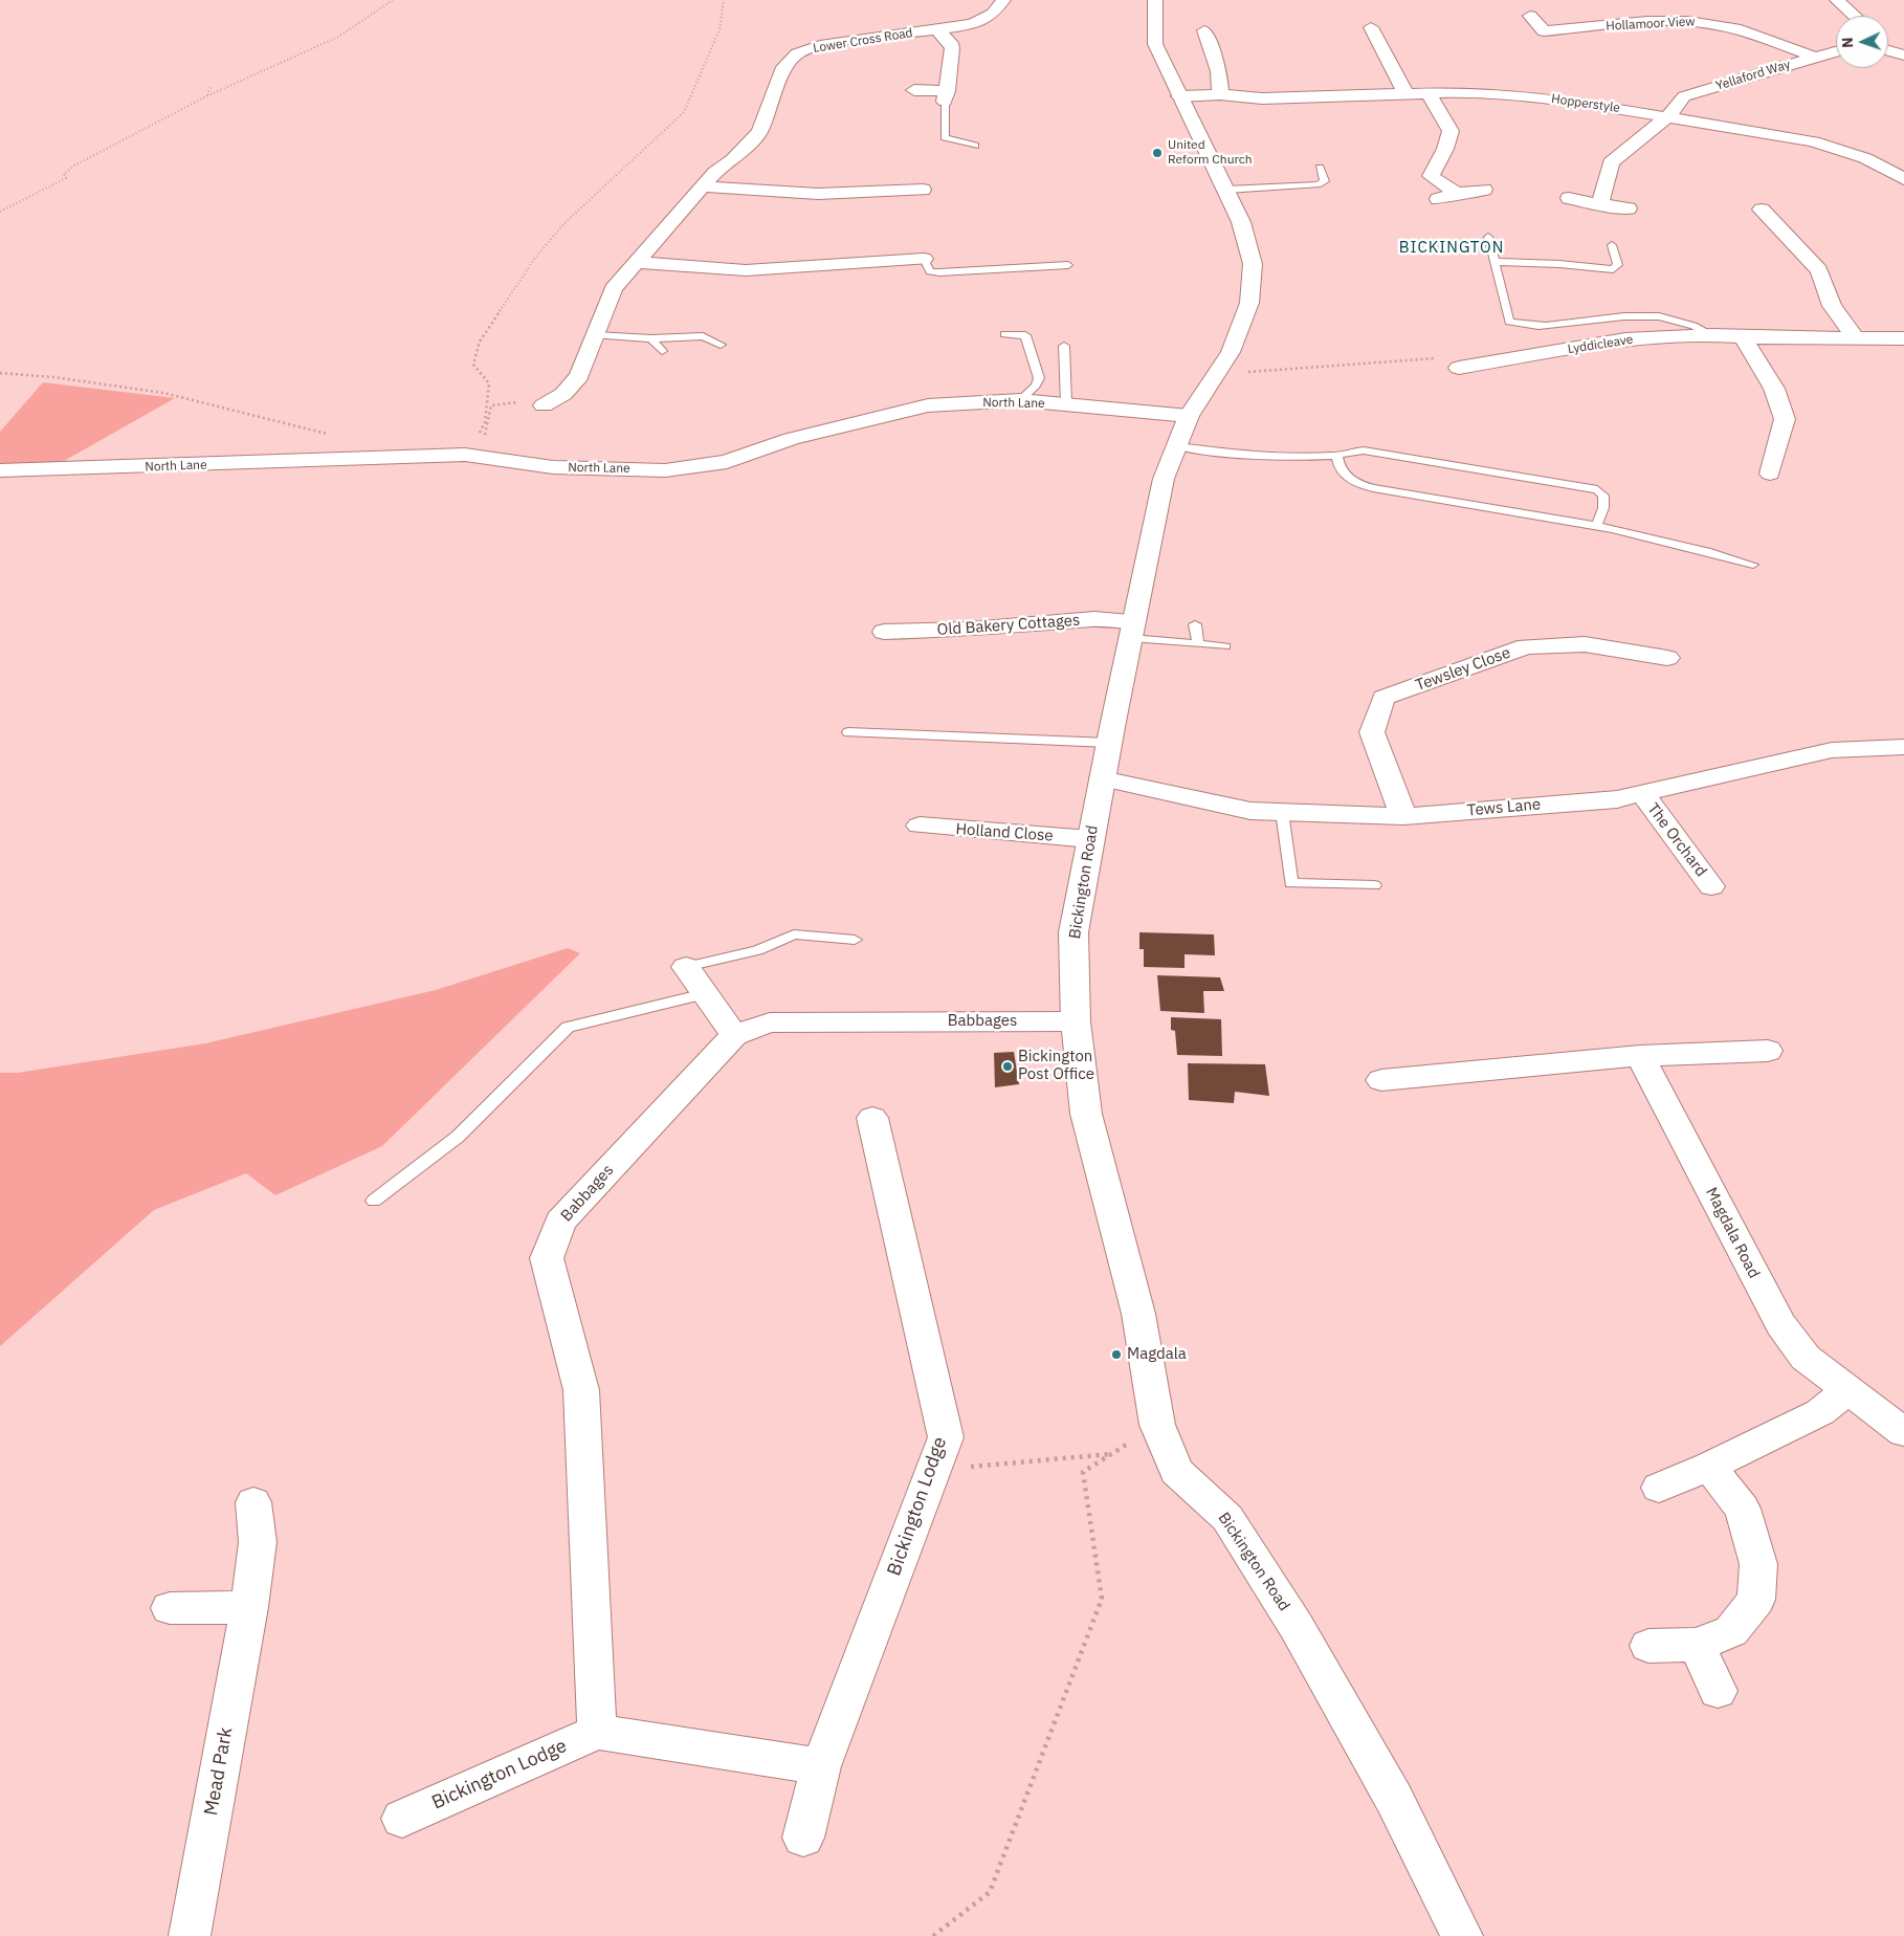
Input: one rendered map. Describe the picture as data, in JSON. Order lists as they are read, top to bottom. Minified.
{"streets":{"street":["Hollamoor View","Lower Cross Road","Yellaford Way","Hopperstyle","Lyddicleave","North Lane","Old Bakery Cottages","Tewsley Close","Tews Lane","Holland Close","The Orchard","Bickington Road","Babbages","Magdala Road","Bickington Lodge","Mead Park"]},"crossings":[["Hollamoor View","Yellaford Way"],["Yellaford Way","Hopperstyle"],["Hopperstyle","Bickington Road"],["North Lane","Bickington Road"],["Old Bakery Cottages","Bickington Road"],["Tewsley Close","Tews Lane"],["Tews Lane","The Orchard"],["Tews Lane","Bickington Road"],["Holland Close","Bickington Road"],["Bickington Road","Babbages"],["Babbages","Bickington Lodge"]],"districts":["BICKINGTON"],"places":["United Reform Church","Bickington Post Office","Magdala"],"north":"left"}
